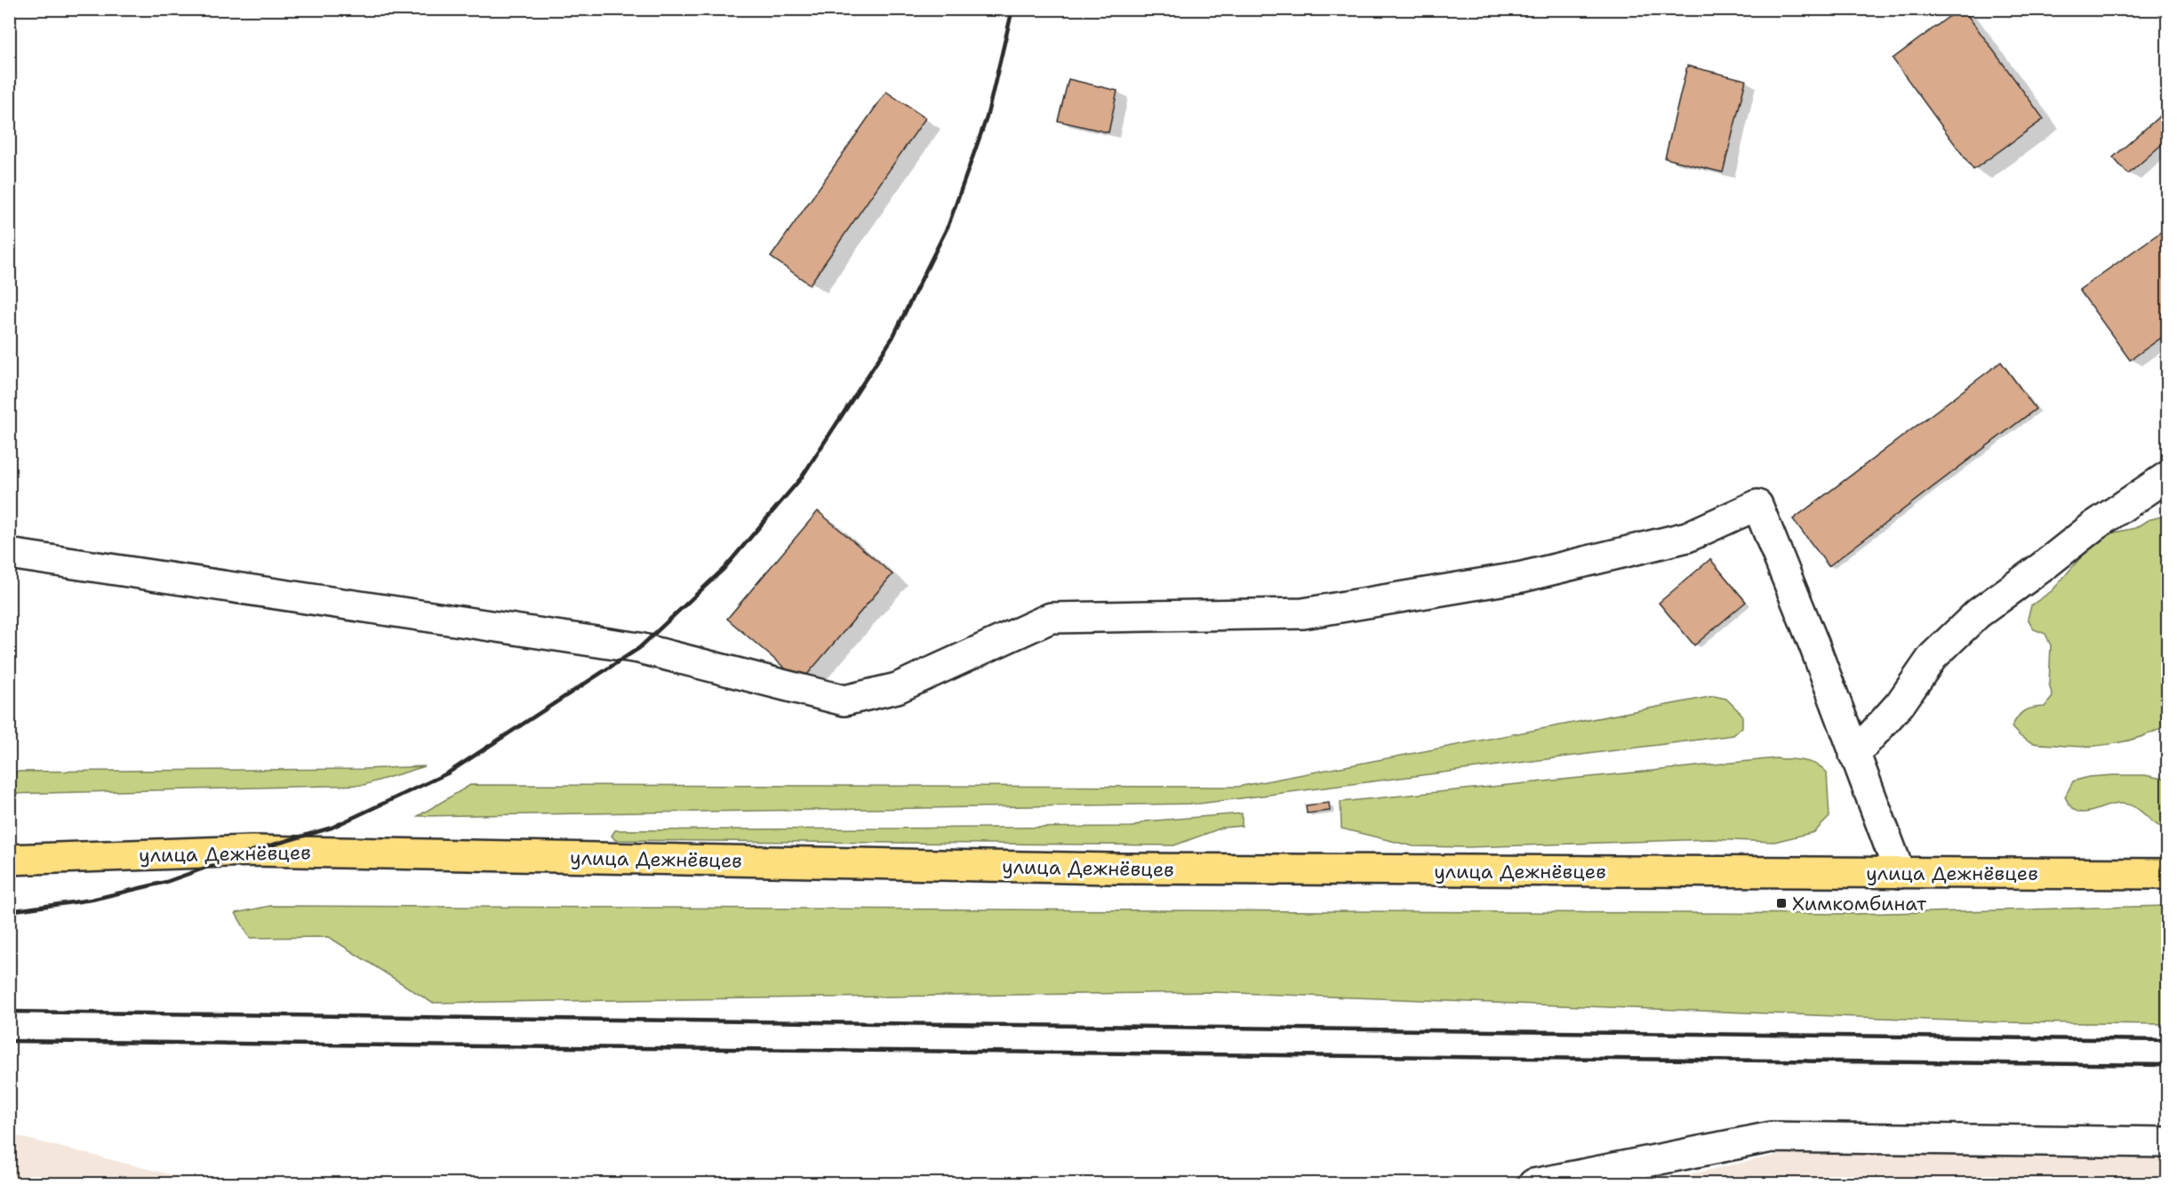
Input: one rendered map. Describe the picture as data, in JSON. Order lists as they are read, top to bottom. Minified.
{"streets":{"main road":["улица Дежнёвцев"]},"places":{"transit":["Химкомбинат"]}}
